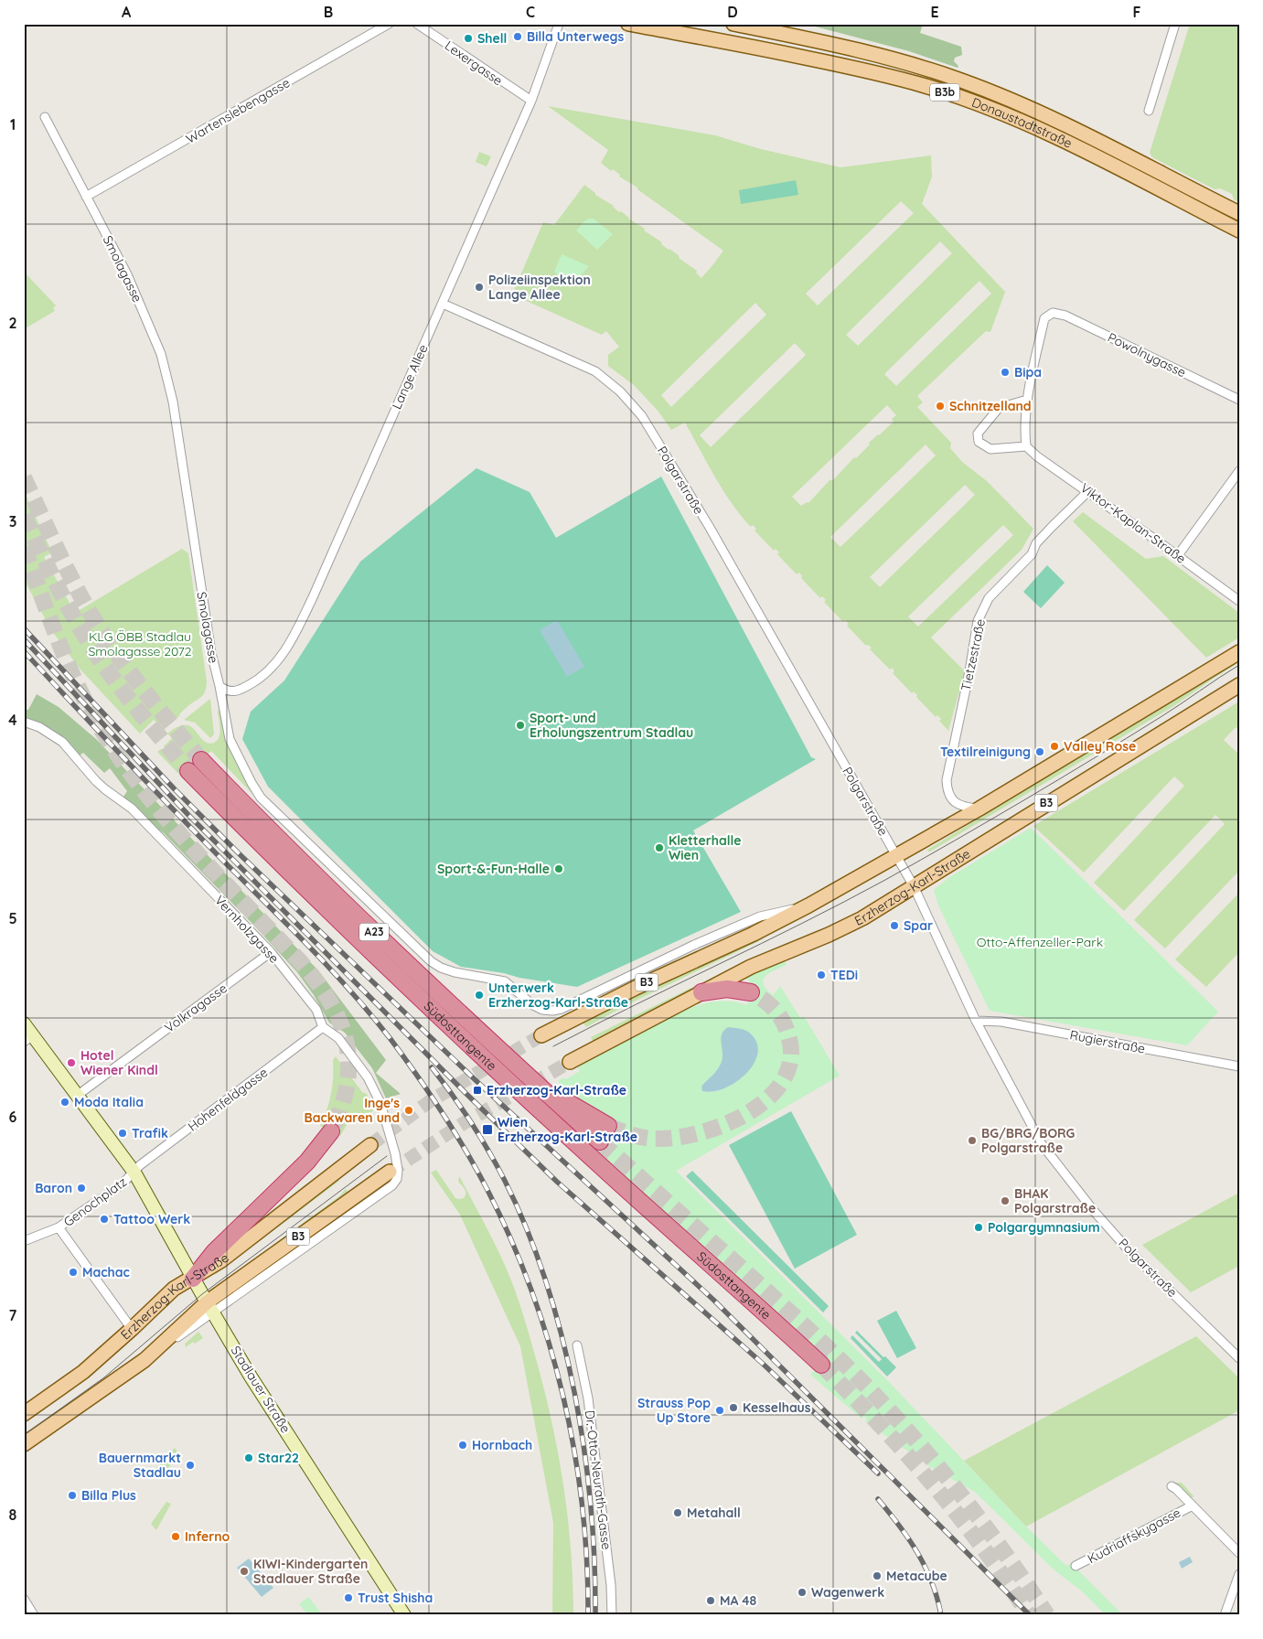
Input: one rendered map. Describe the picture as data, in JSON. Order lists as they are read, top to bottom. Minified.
{"streets":{"highway":["A23","Südosttangente"],"main road":["B3b","Donaustadtstraße","B3","Erzherzog-Karl-Straße","Genochplatz","Stadlauer Straße"],"street":["Lexergasse","Wartenslebengasse","Smolagasse","Powolnygasse","Lange Allee","Polgarstraße","Viktor-Kaplan-Straße","Tietzestraße","Vernholzgasse","Volkragasse","Rugierstraße","Hohenfeldgasse","Dr.-Otto-Neurath-Gasse","Kudriaffskygasse"]},"crossings":[["Lexergasse","Lange Allee"],["Wartenslebengasse","Smolagasse"],["Smolagasse","Lange Allee"],["Smolagasse","B3"],["Lange Allee","Polgarstraße"],["Polgarstraße","B3"],["Polgarstraße","Erzherzog-Karl-Straße"],["Polgarstraße","Rugierstraße"],["Viktor-Kaplan-Straße","Tietzestraße"],["Tietzestraße","B3"],["Erzherzog-Karl-Straße","Vernholzgasse"],["Erzherzog-Karl-Straße","Genochplatz"],["Erzherzog-Karl-Straße","Stadlauer Straße"],["Vernholzgasse","Volkragasse"],["Vernholzgasse","Hohenfeldgasse"],["Hohenfeldgasse","Genochplatz"],["Genochplatz","Stadlauer Straße"]],"parks":["KLG ÖBB Stadlau Smolagasse 2072","Otto-Affenzeller-Park"],"places":{"other":["Billa Unterwegs","Shell","Polizeiinspektion Lange Allee","Bipa","Schnitzelland","Sport- und Erholungszentrum Stadlau","Valley Rose","Textilreinigung","Kletterhalle Wien","Sport-&-Fun-Halle","Spar","TEDi","Unterwerk Erzherzog-Karl-Straße","Hotel Wiener Kindl","Moda Italia","Inge's Backwaren und","Trafik","BG/BRG/BORG Polgarstraße","Baron","BHAK Polgarstraße","Tattoo Werk","Polgargymnasium","Machac","Kesselhaus","Strauss Pop Up Store","Hornbach","Star22","Bauernmarkt Stadlau","Billa Plus","Metahall","Inferno","KIWI-Kindergarten Stadlauer Straße","Metacube","Wagenwerk","Trust Shisha","MA 48"],"transit":["Erzherzog-Karl-Straße","Wien Erzherzog-Karl-Straße"]},"grid":{"columns":["A","B","C","D","E","F"],"rows":["1","2","3","4","5","6","7","8"]}}
